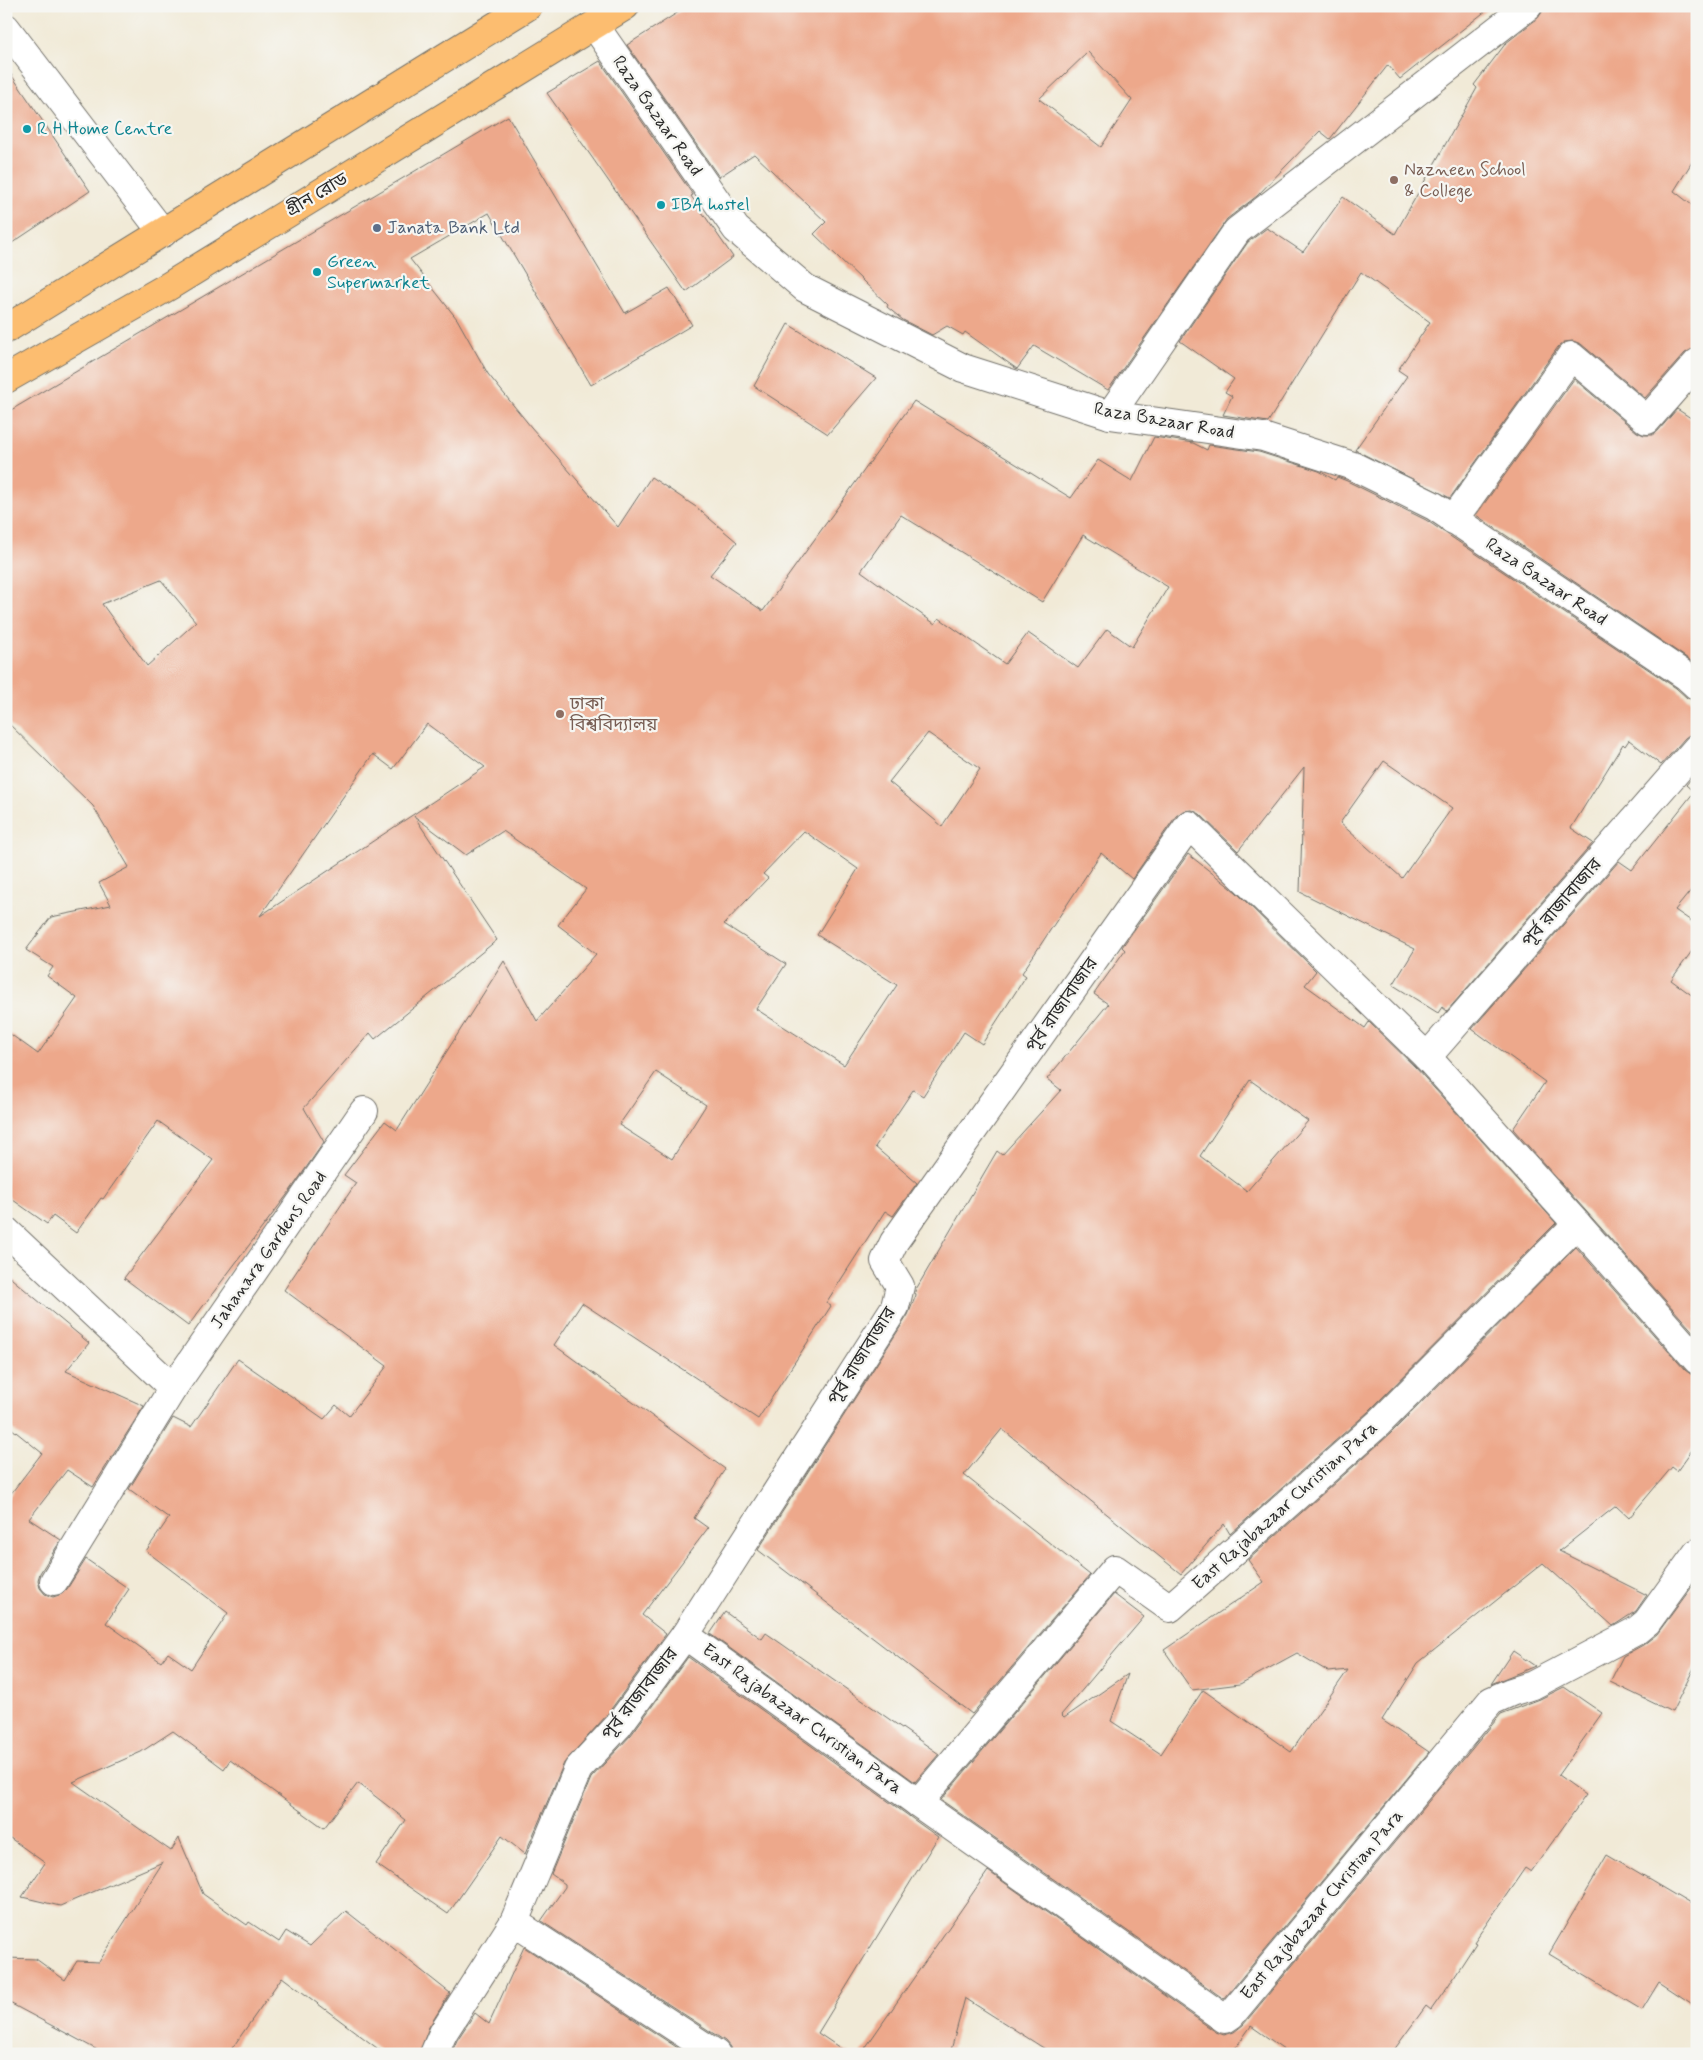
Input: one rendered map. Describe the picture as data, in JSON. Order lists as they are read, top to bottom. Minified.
{"streets":{"main road":["গ্রীন রোড"],"street":["Raza Bazaar Road","পূর্ব রাজাবাজার","Jahanara Gardens Road","East Rajabazaar Christian Para"]},"crossings":[["Raza Bazaar Road","গ্রীন রোড"],["পূর্ব রাজাবাজার","East Rajabazaar Christian Para"]],"places":["R H Home Centre","Nazneen School & College","IBA hostel","Janata Bank Ltd","Green Supermarket","ঢাকা বিশ্ববিদ্যালয়"]}
